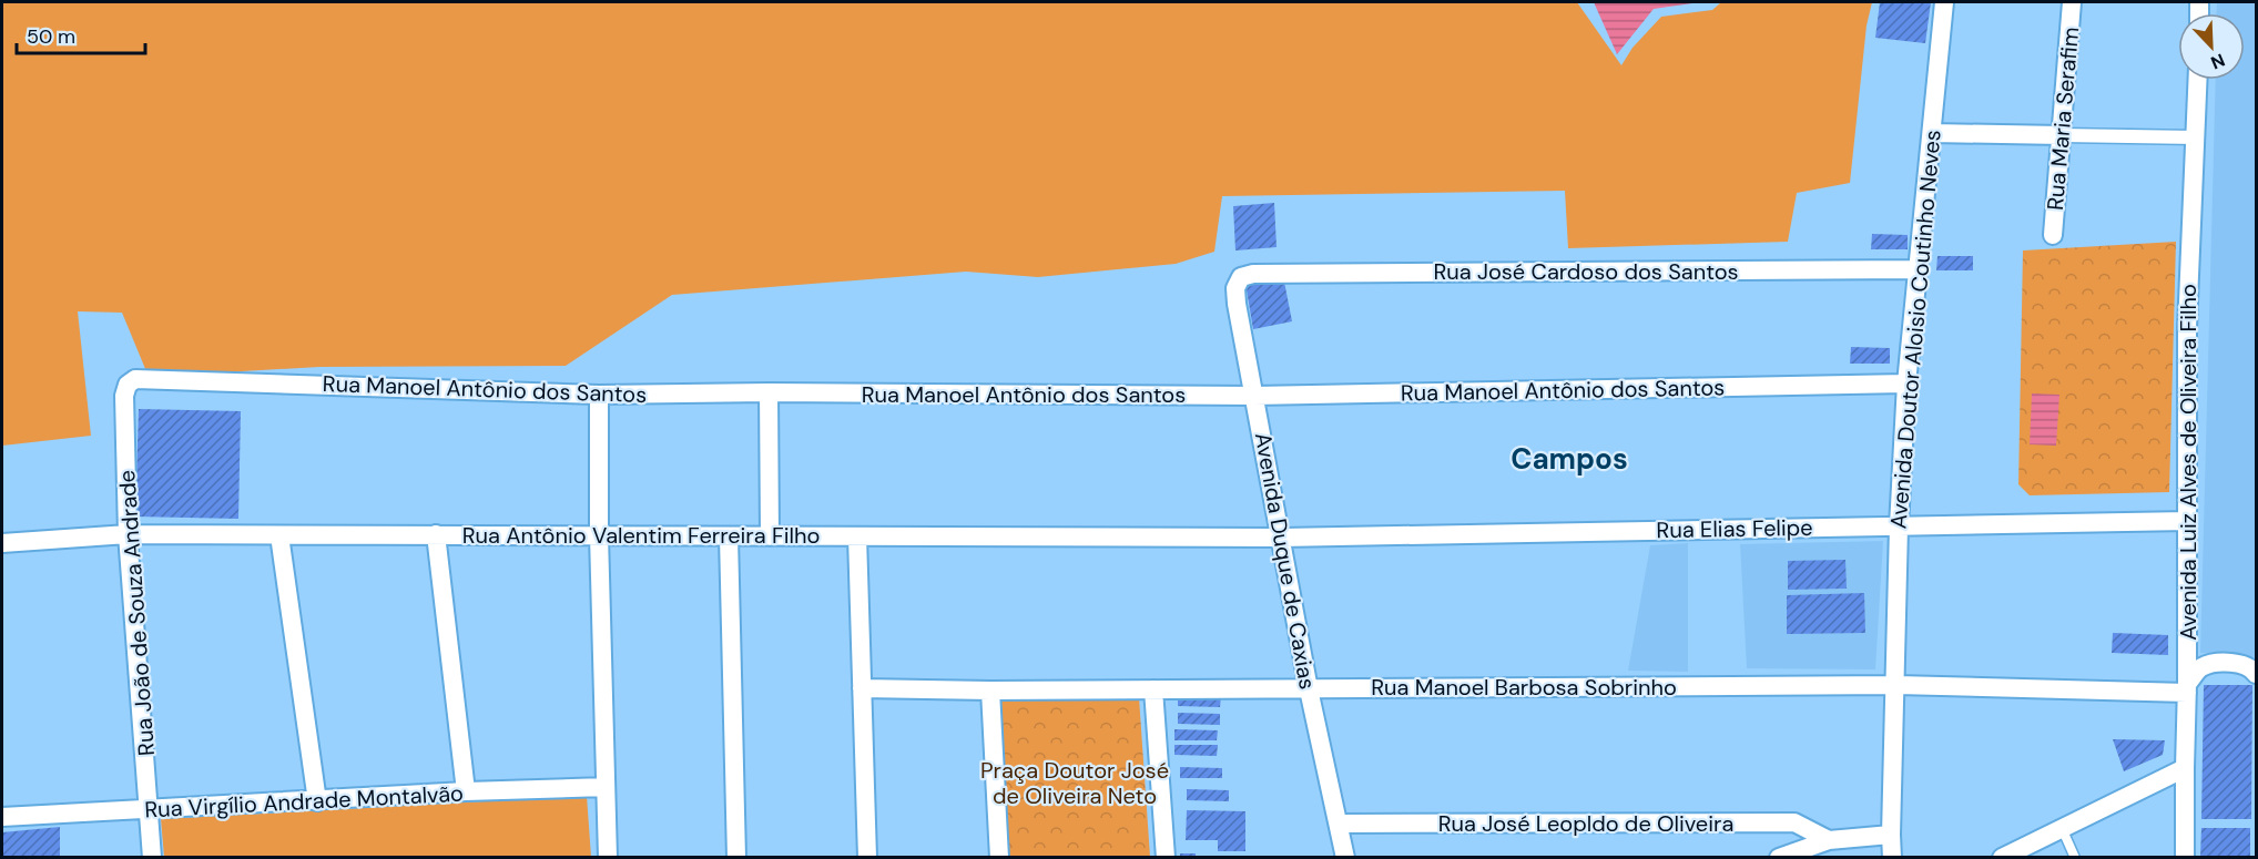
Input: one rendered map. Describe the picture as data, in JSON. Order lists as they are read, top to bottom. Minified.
{"streets":{"street":["Rua Maria Serafim","Rua José Cardoso dos Santos","Avenida Doutor Aloisio Coutinho Neves","Rua Manoel Antônio dos Santos","Avenida Luiz Alves de Oliveira Filho","Rua Elias Felipe","Rua Antônio Valentim Ferreira Filho","Avenida Duque de Caxias","Rua João de Souza Andrade","Rua Manoel Barbosa Sobrinho","Rua Virgílio Andrade Montalvão","Rua José Leopldo de Oliveira"]},"crossings":[["Rua José Cardoso dos Santos","Avenida Doutor Aloisio Coutinho Neves"],["Rua José Cardoso dos Santos","Avenida Duque de Caxias"],["Avenida Doutor Aloisio Coutinho Neves","Rua Manoel Antônio dos Santos"],["Avenida Doutor Aloisio Coutinho Neves","Rua Elias Felipe"],["Avenida Doutor Aloisio Coutinho Neves","Rua Manoel Barbosa Sobrinho"],["Rua Manoel Antônio dos Santos","Avenida Duque de Caxias"],["Rua Manoel Antônio dos Santos","Rua João de Souza Andrade"],["Avenida Luiz Alves de Oliveira Filho","Rua Elias Felipe"],["Avenida Luiz Alves de Oliveira Filho","Rua Manoel Barbosa Sobrinho"],["Rua Elias Felipe","Rua Antônio Valentim Ferreira Filho"],["Rua Elias Felipe","Avenida Duque de Caxias"],["Rua Antônio Valentim Ferreira Filho","Avenida Duque de Caxias"],["Rua Antônio Valentim Ferreira Filho","Rua João de Souza Andrade"],["Avenida Duque de Caxias","Rua Manoel Barbosa Sobrinho"],["Avenida Duque de Caxias","Rua José Leopldo de Oliveira"],["Rua João de Souza Andrade","Rua Virgílio Andrade Montalvão"]],"districts":["Campos"],"parks":["Praça Doutor José de Oliveira Neto"],"scale_bar":"50 m","north":"bottom right"}
